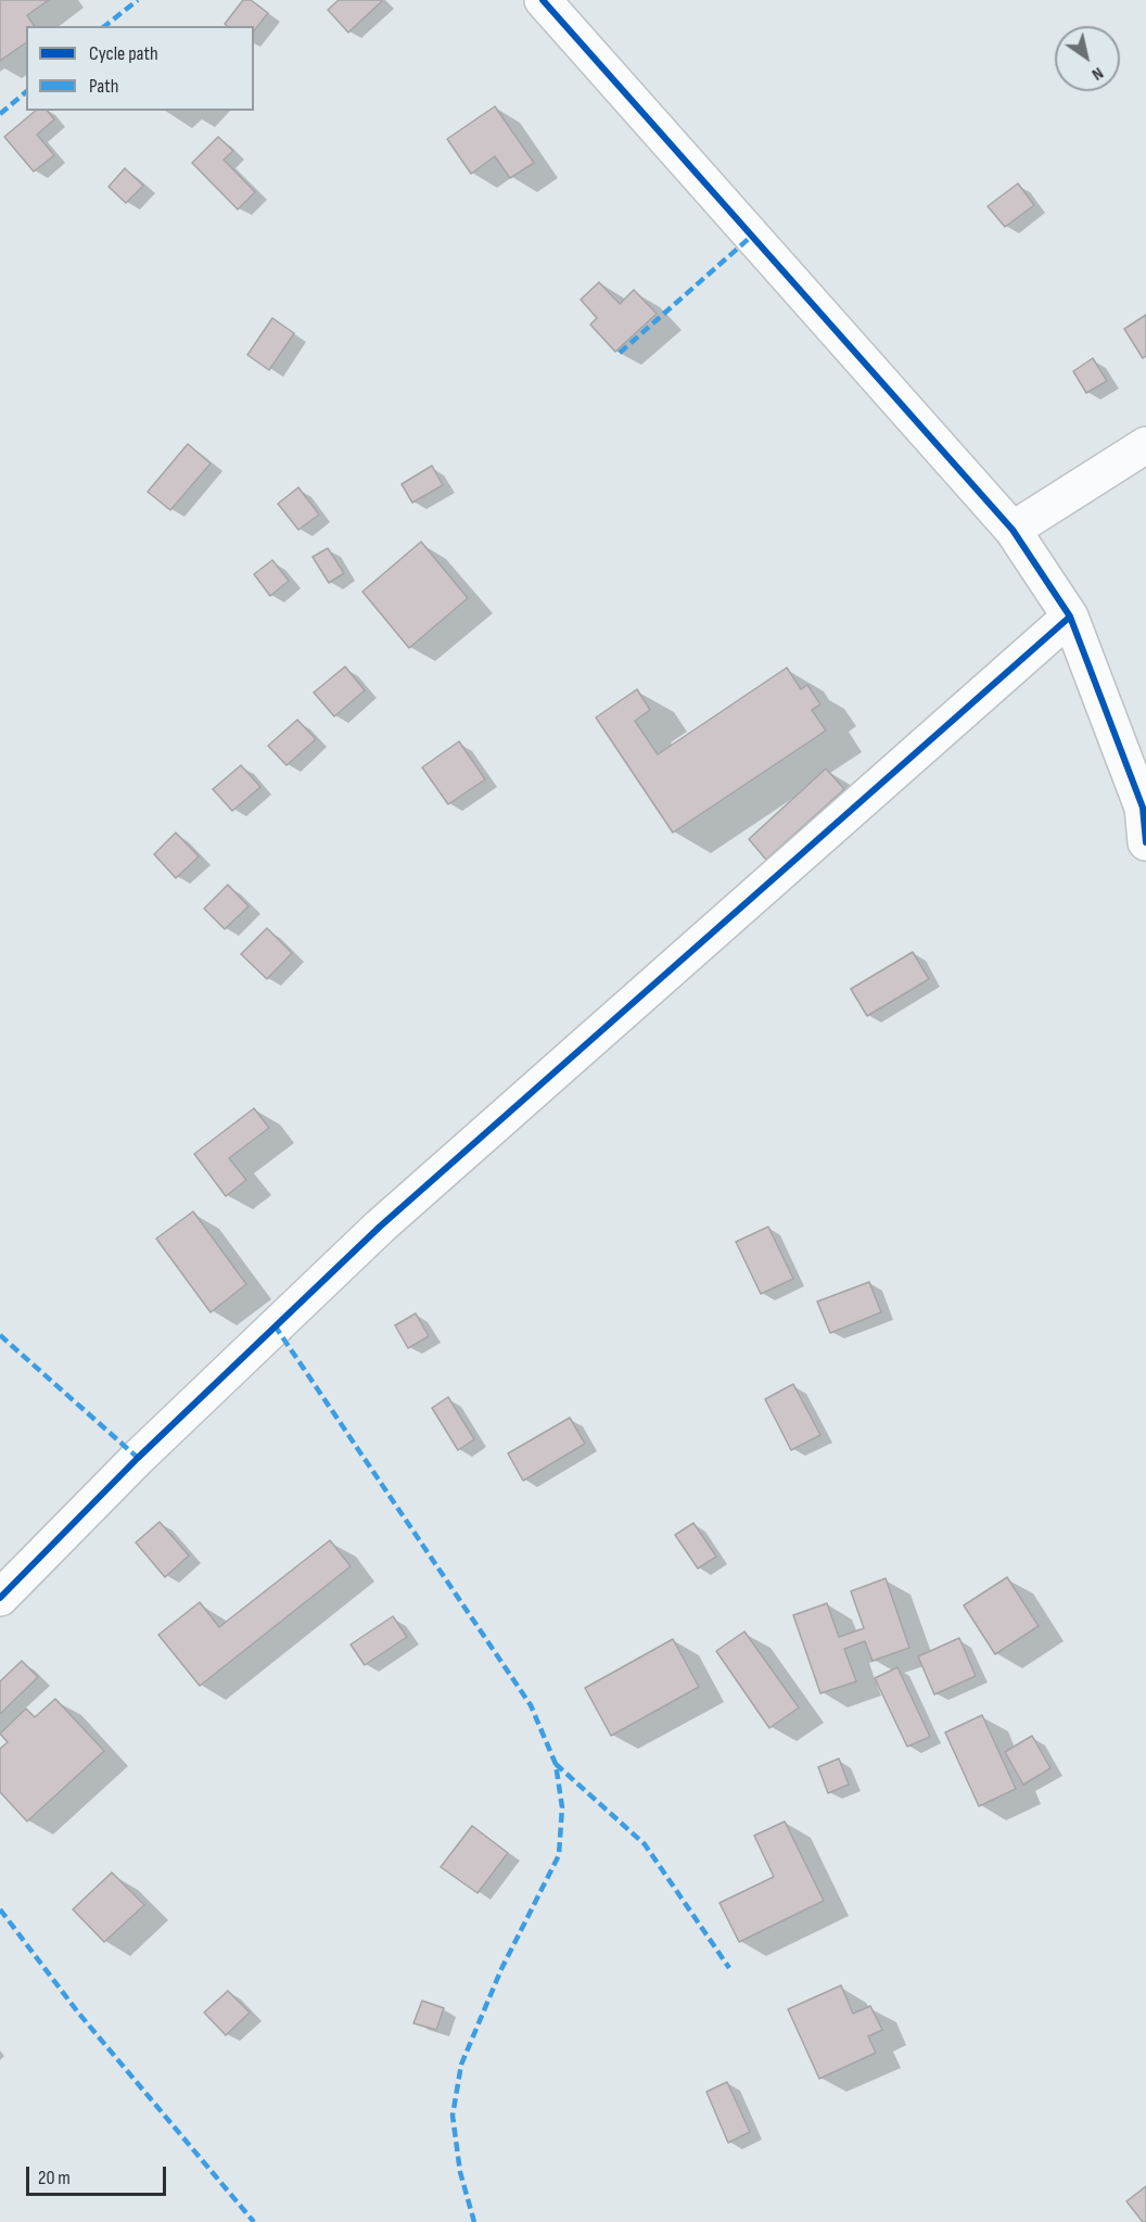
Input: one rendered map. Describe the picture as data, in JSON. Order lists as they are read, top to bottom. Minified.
{"legend":["Cycle path","Path"],"scale_bar":"20 m","north":"bottom right"}
